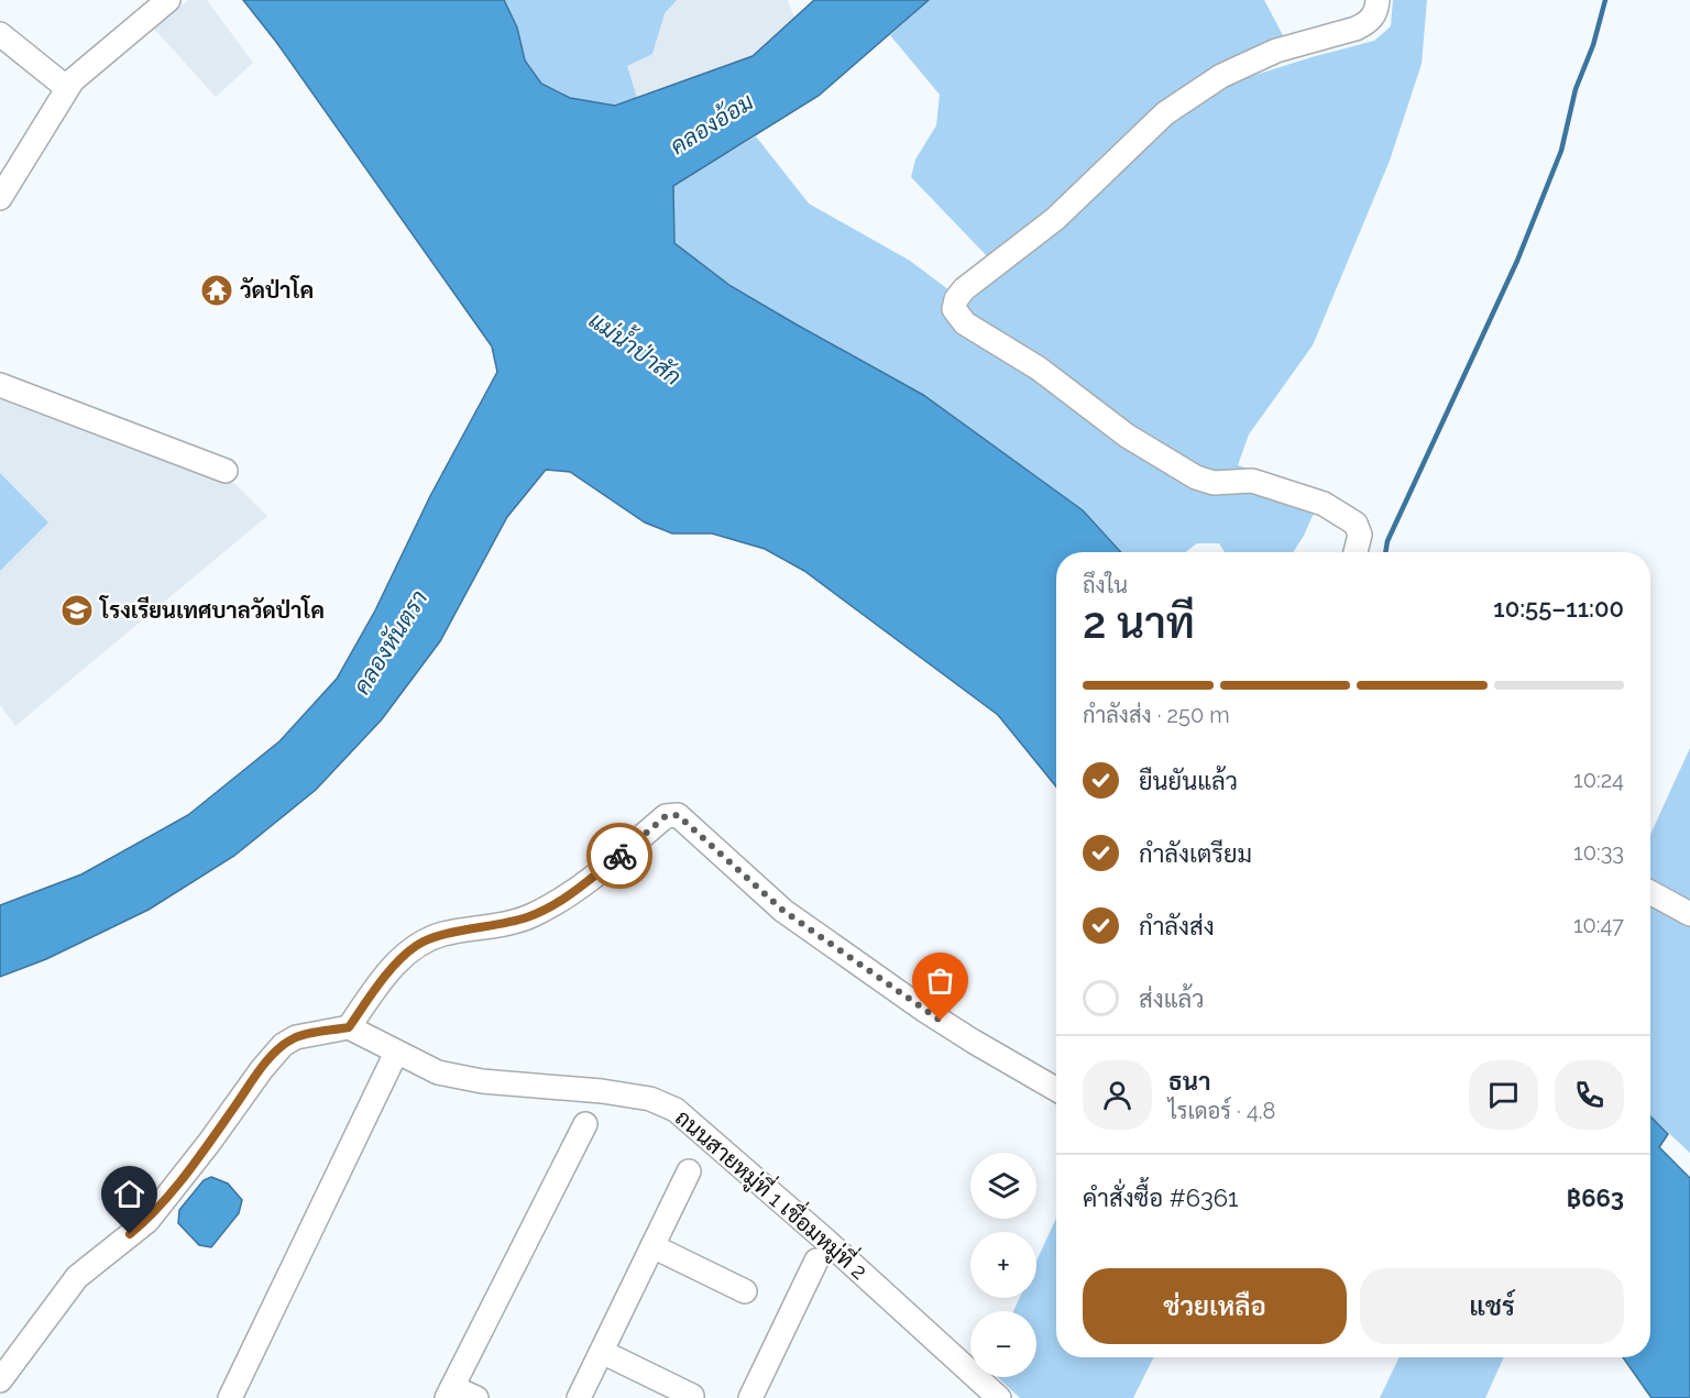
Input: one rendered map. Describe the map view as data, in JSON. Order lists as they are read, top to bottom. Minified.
{"streets":{"street":["ถนนสายหมู่ที่ 1 เชื่อมหมู่ที่ 2"]},"water":["คลองอ้อม","แม่น้ำป่าสัก","คลองหันตรา"],"places":{"temple":["วัดป่าโค"],"school or university":["โรงเรียนเทศบาลวัดป่าโค"]},"page":{"heading":["2 นาที","ถึงใน","10:55–11:00"],"panel":["ธนา","ไรเดอร์ · 4.8","คำสั่งซื้อ #6361","฿663"],"bar":"กำลังส่ง · 250 m","list":[["ยืนยันแล้ว","10:24"],["กำลังเตรียม","10:33"],["กำลังส่ง","10:47"],"ส่งแล้ว"],"map_buttons":["+","−"],"buttons":["ช่วยเหลือ","แชร์"]}}
